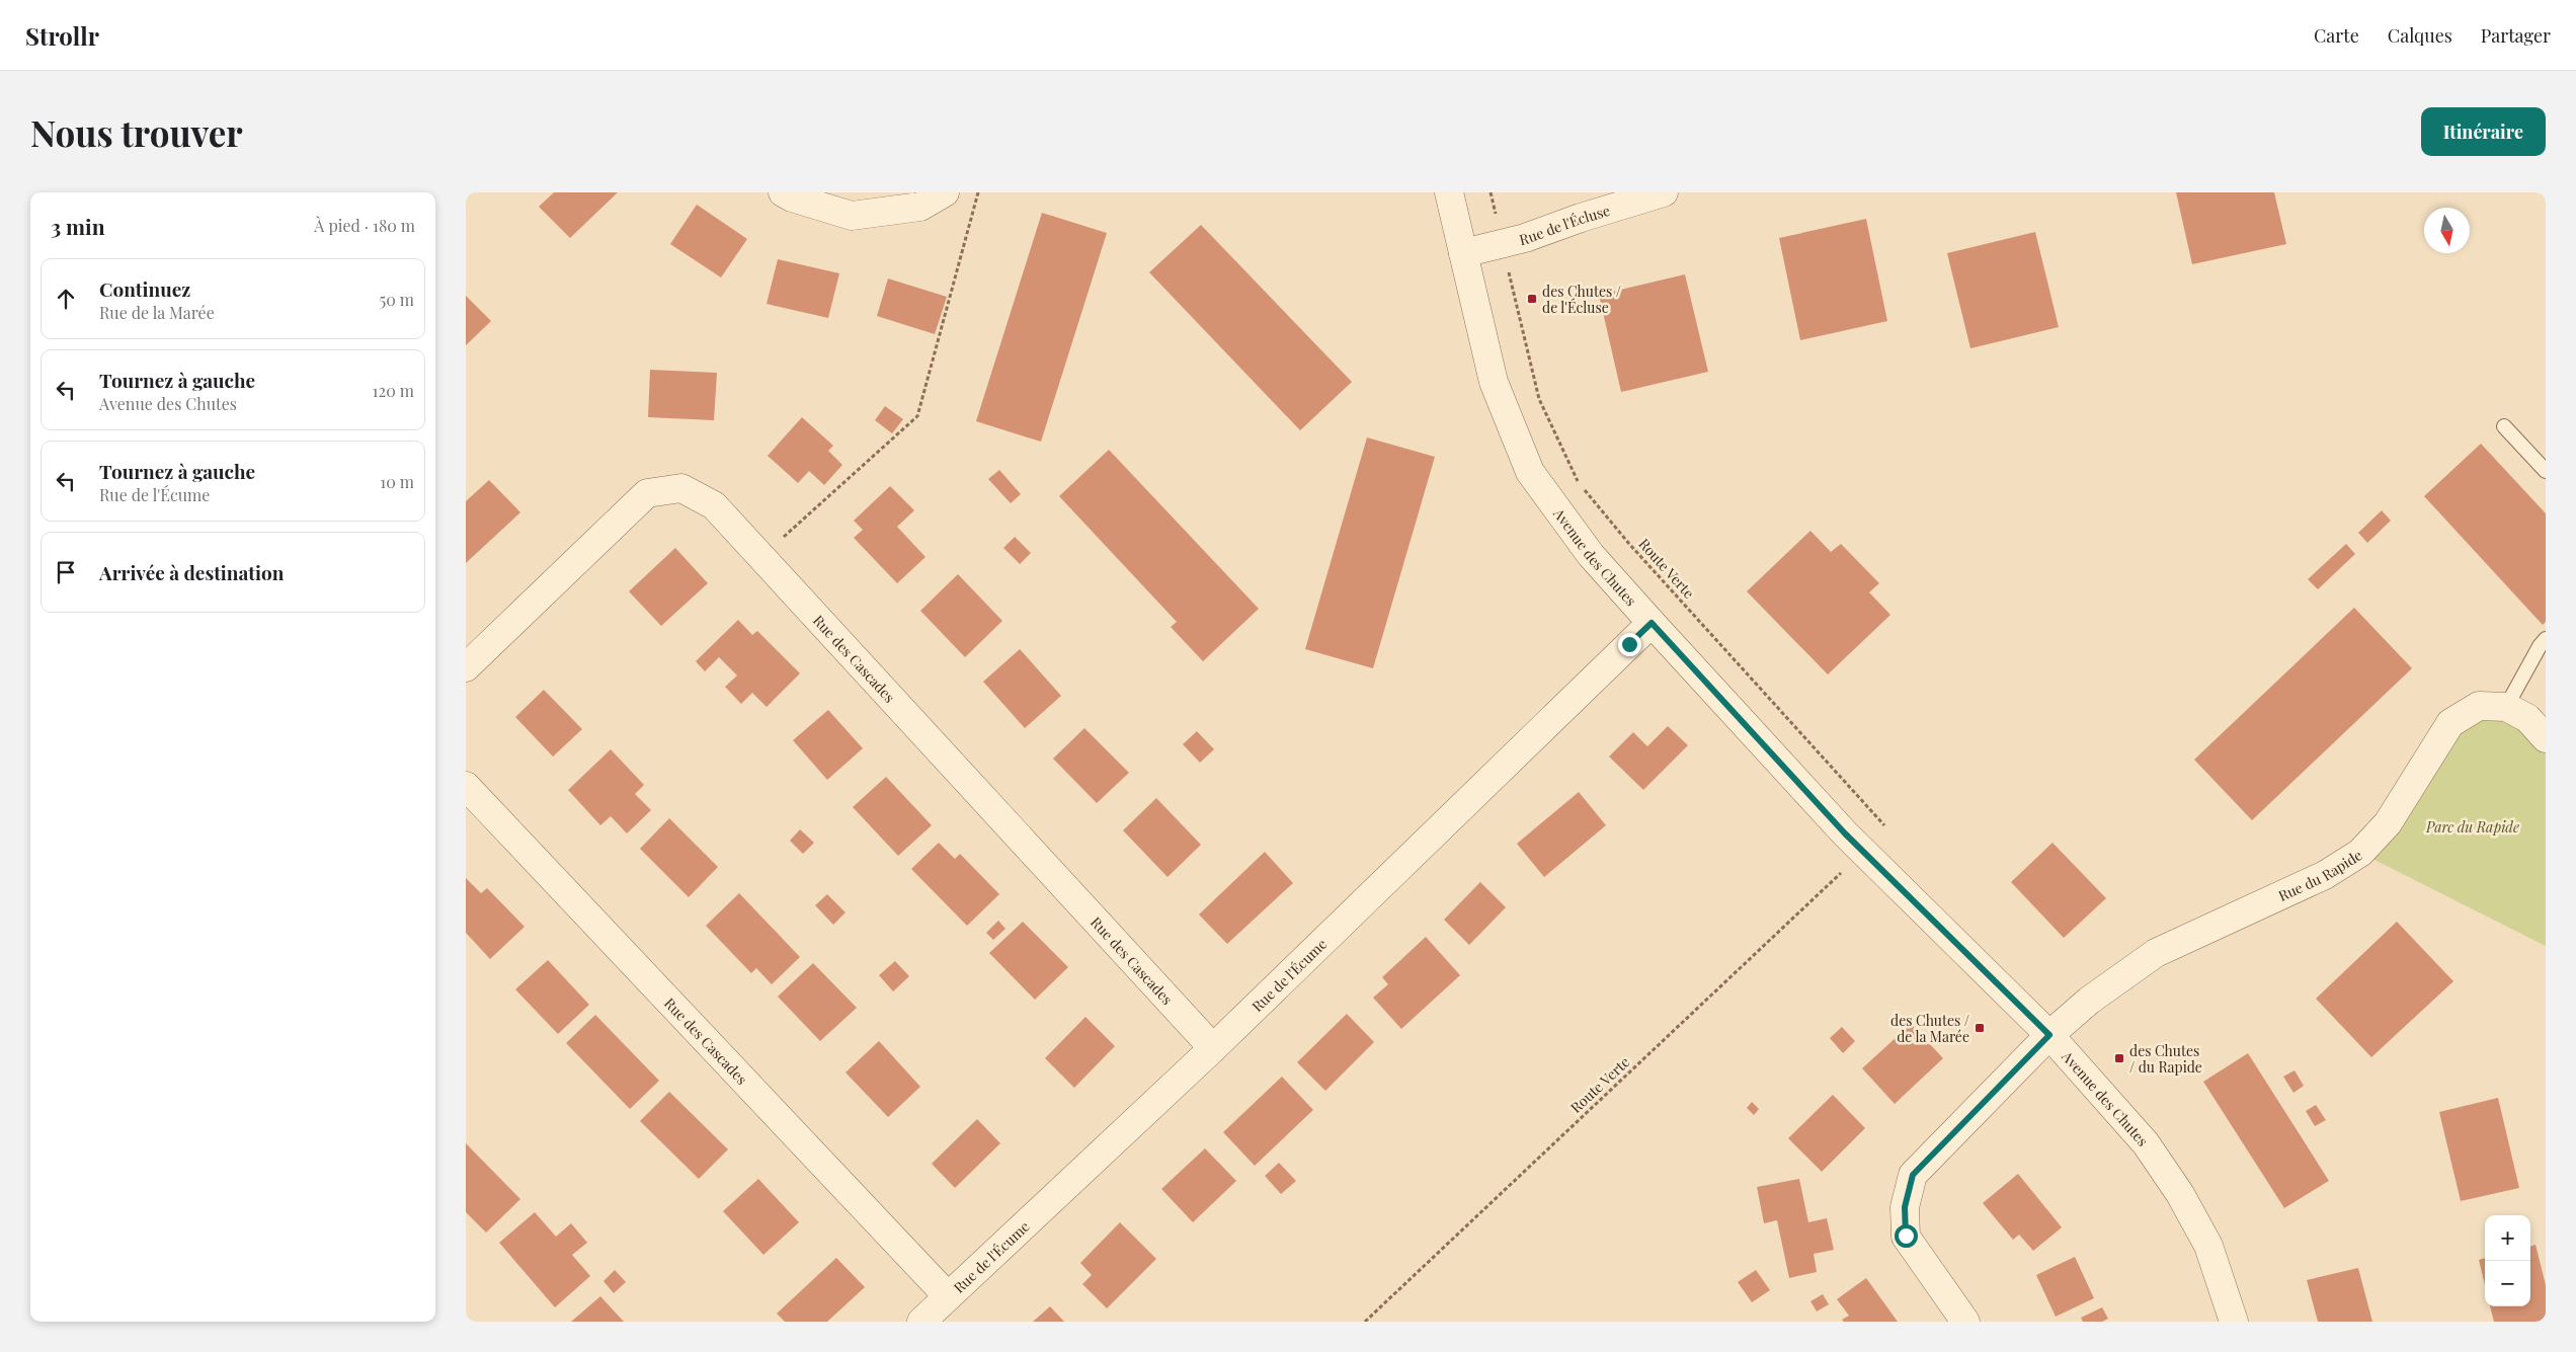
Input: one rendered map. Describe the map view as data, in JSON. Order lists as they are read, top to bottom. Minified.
{"streets":{"street":["Rue de l'Écluse","Avenue des Chutes","Rue des Cascades","Rue du Rapide","Rue de l'Écume"],"path":["Route Verte"]},"crossings":[["Rue de l'Écluse","Avenue des Chutes"],["Avenue des Chutes","Rue du Rapide"],["Avenue des Chutes","Rue de l'Écume"],["Rue des Cascades","Rue de l'Écume"]],"parks":["Parc du Rapide"],"places":{"transit":["des Chutes / de l'Écluse","des Chutes / de la Marée","des Chutes / du Rapide"]},"north":"bottom","page":{"header":"Strollr","nav":["Carte","Calques","Partager"],"buttons":"Itinéraire","title":"Nous trouver","heading":["3 min","À pied · 180 m"],"list":[["Continuez","Rue de la Marée","50 m"],["Tournez à gauche","Avenue des Chutes","120 m"],["Tournez à gauche","Rue de l'Écume","10 m"],"Arrivée à destination"],"map_buttons":["+","−"]}}
